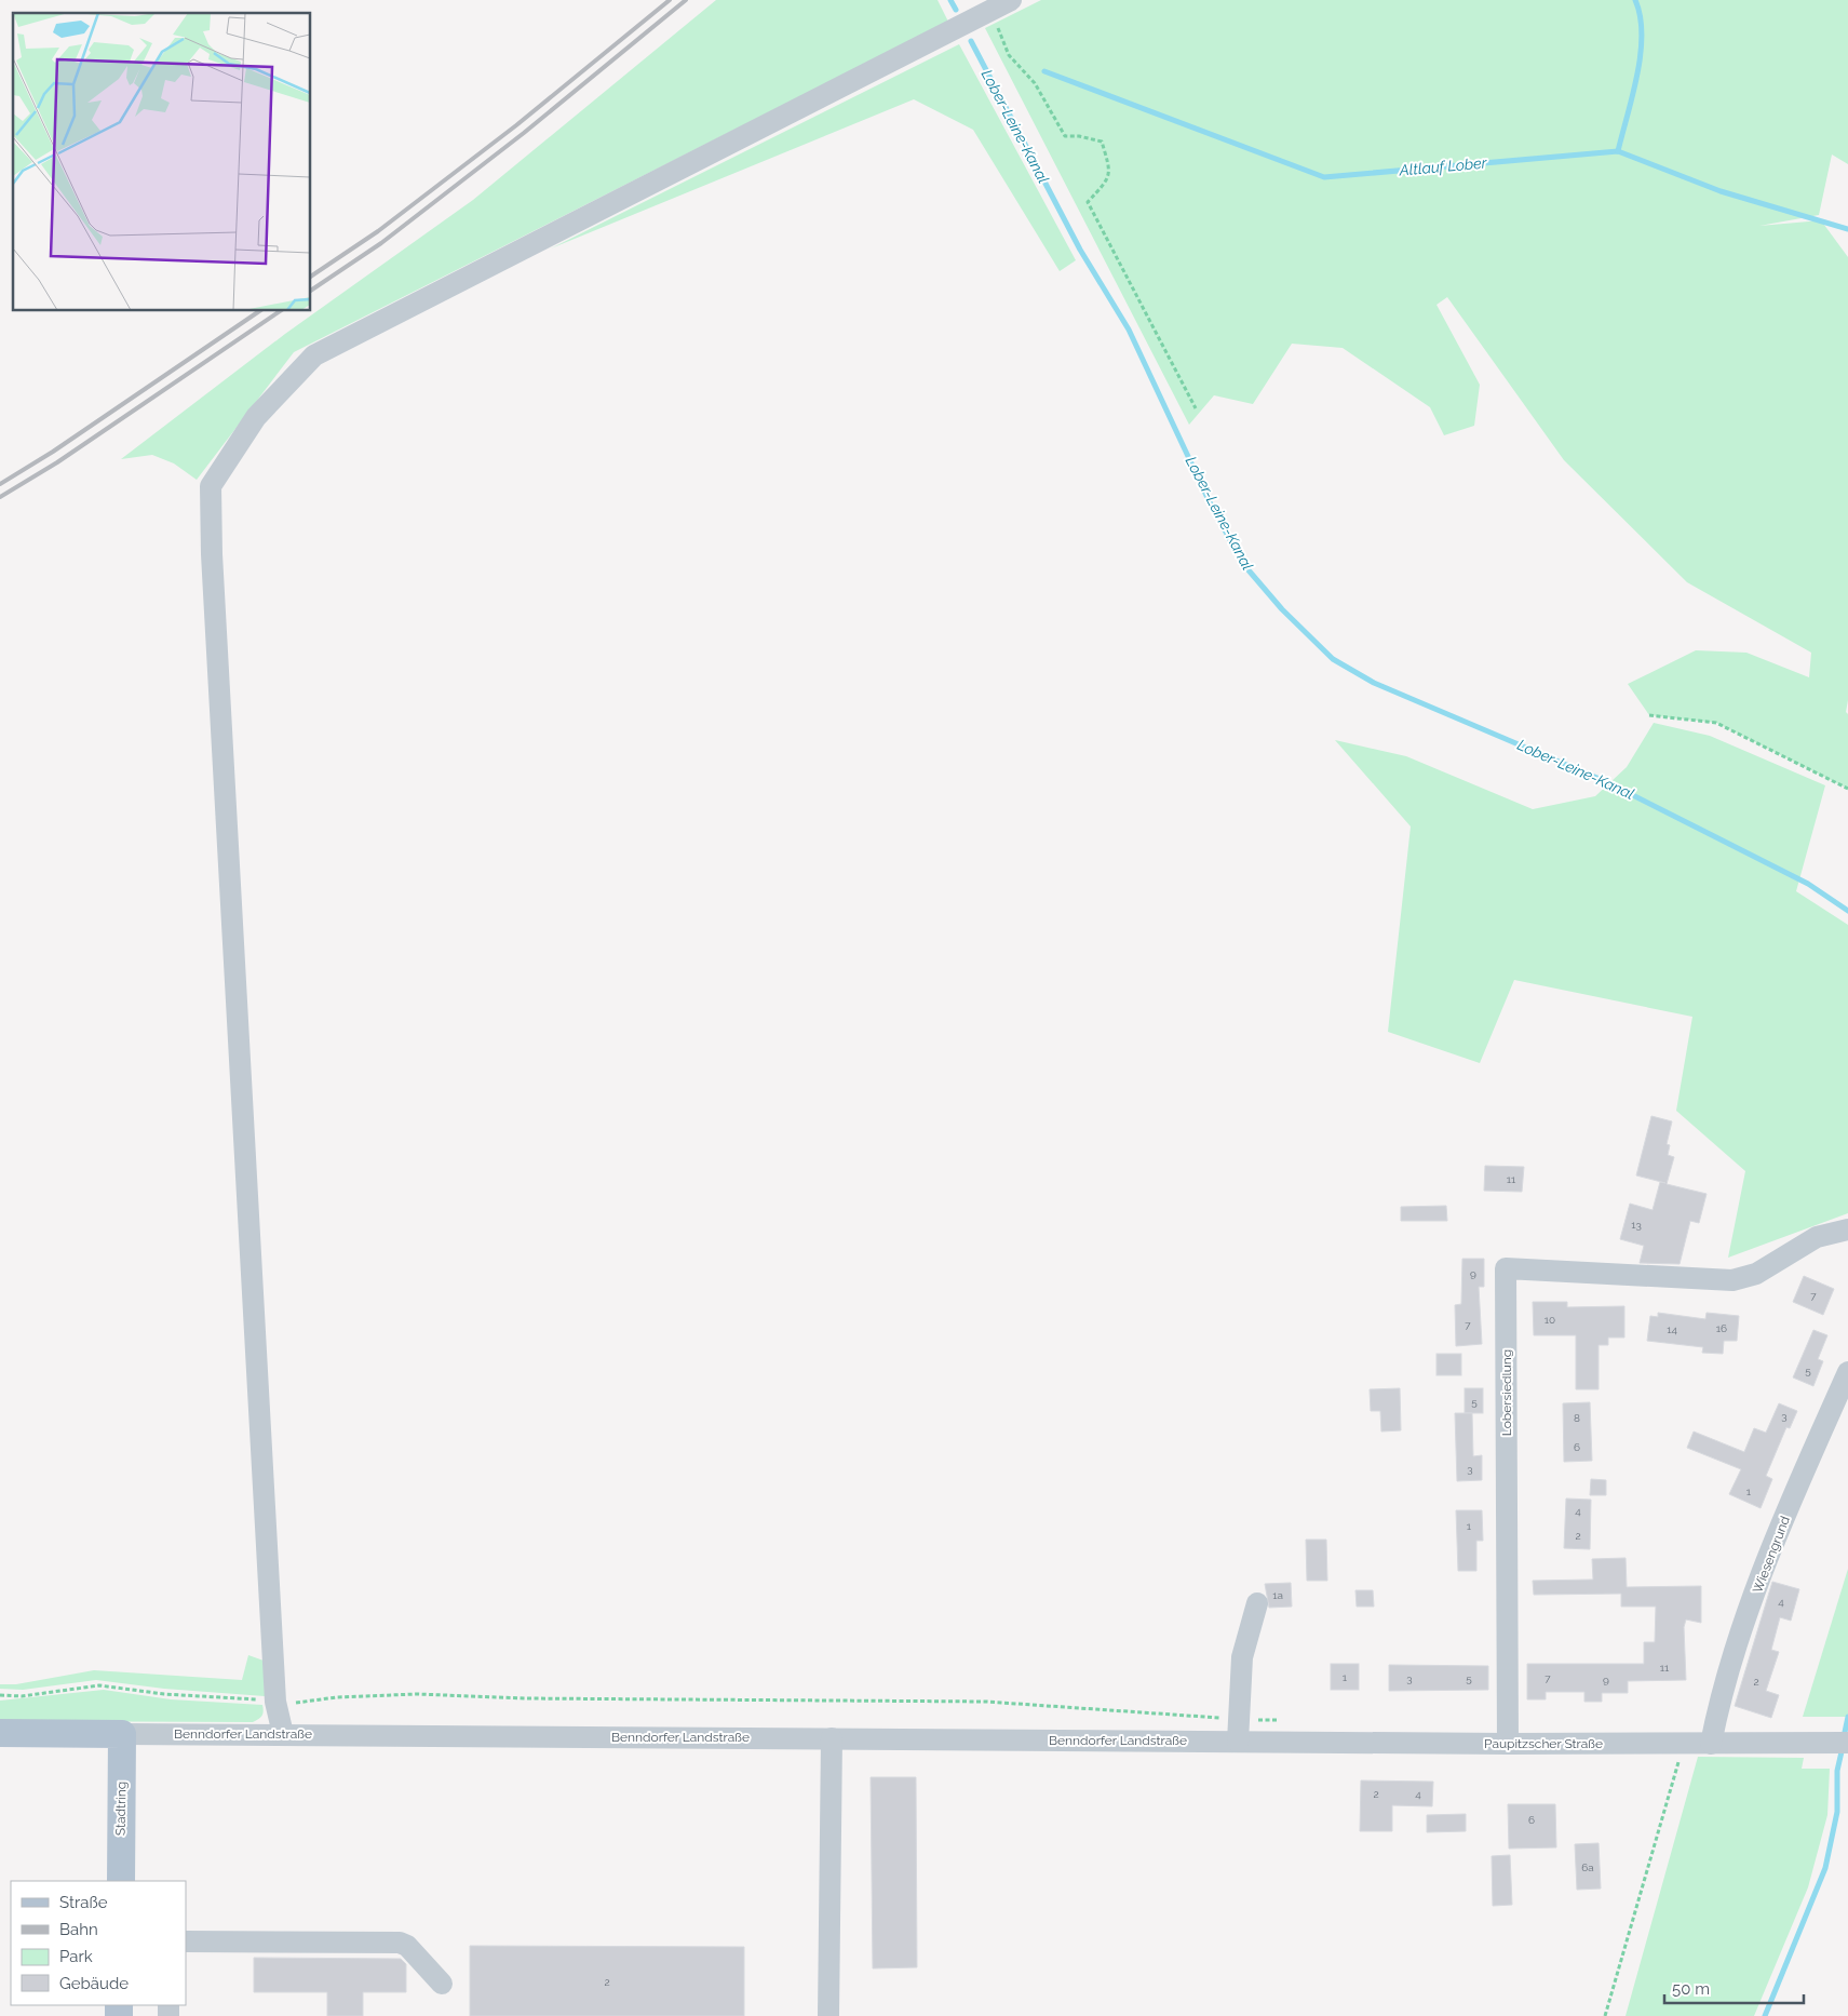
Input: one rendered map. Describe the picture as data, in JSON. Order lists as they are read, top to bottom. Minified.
{"streets":{"main road":["Stadtring"],"street":["Lobersiedlung","Wiesengrund","Benndorfer Landstraße","Paupitzscher Straße"]},"crossings":[["Lobersiedlung","Paupitzscher Straße"],["Wiesengrund","Paupitzscher Straße"],["Benndorfer Landstraße","Paupitzscher Straße"],["Benndorfer Landstraße","Stadtring"]],"water":["Lober-Leine-Kanal","Altlauf Lober"],"house_numbers":["11","13","9","7","10","7","16","14","5","5","3","8","6","3","1","4","1","2","1a","4","11","1","3","5","7","9","2","2","4","6","6a","2"],"legend":["Straße","Bahn","Park","Gebäude"],"scale_bar":"50 m"}
